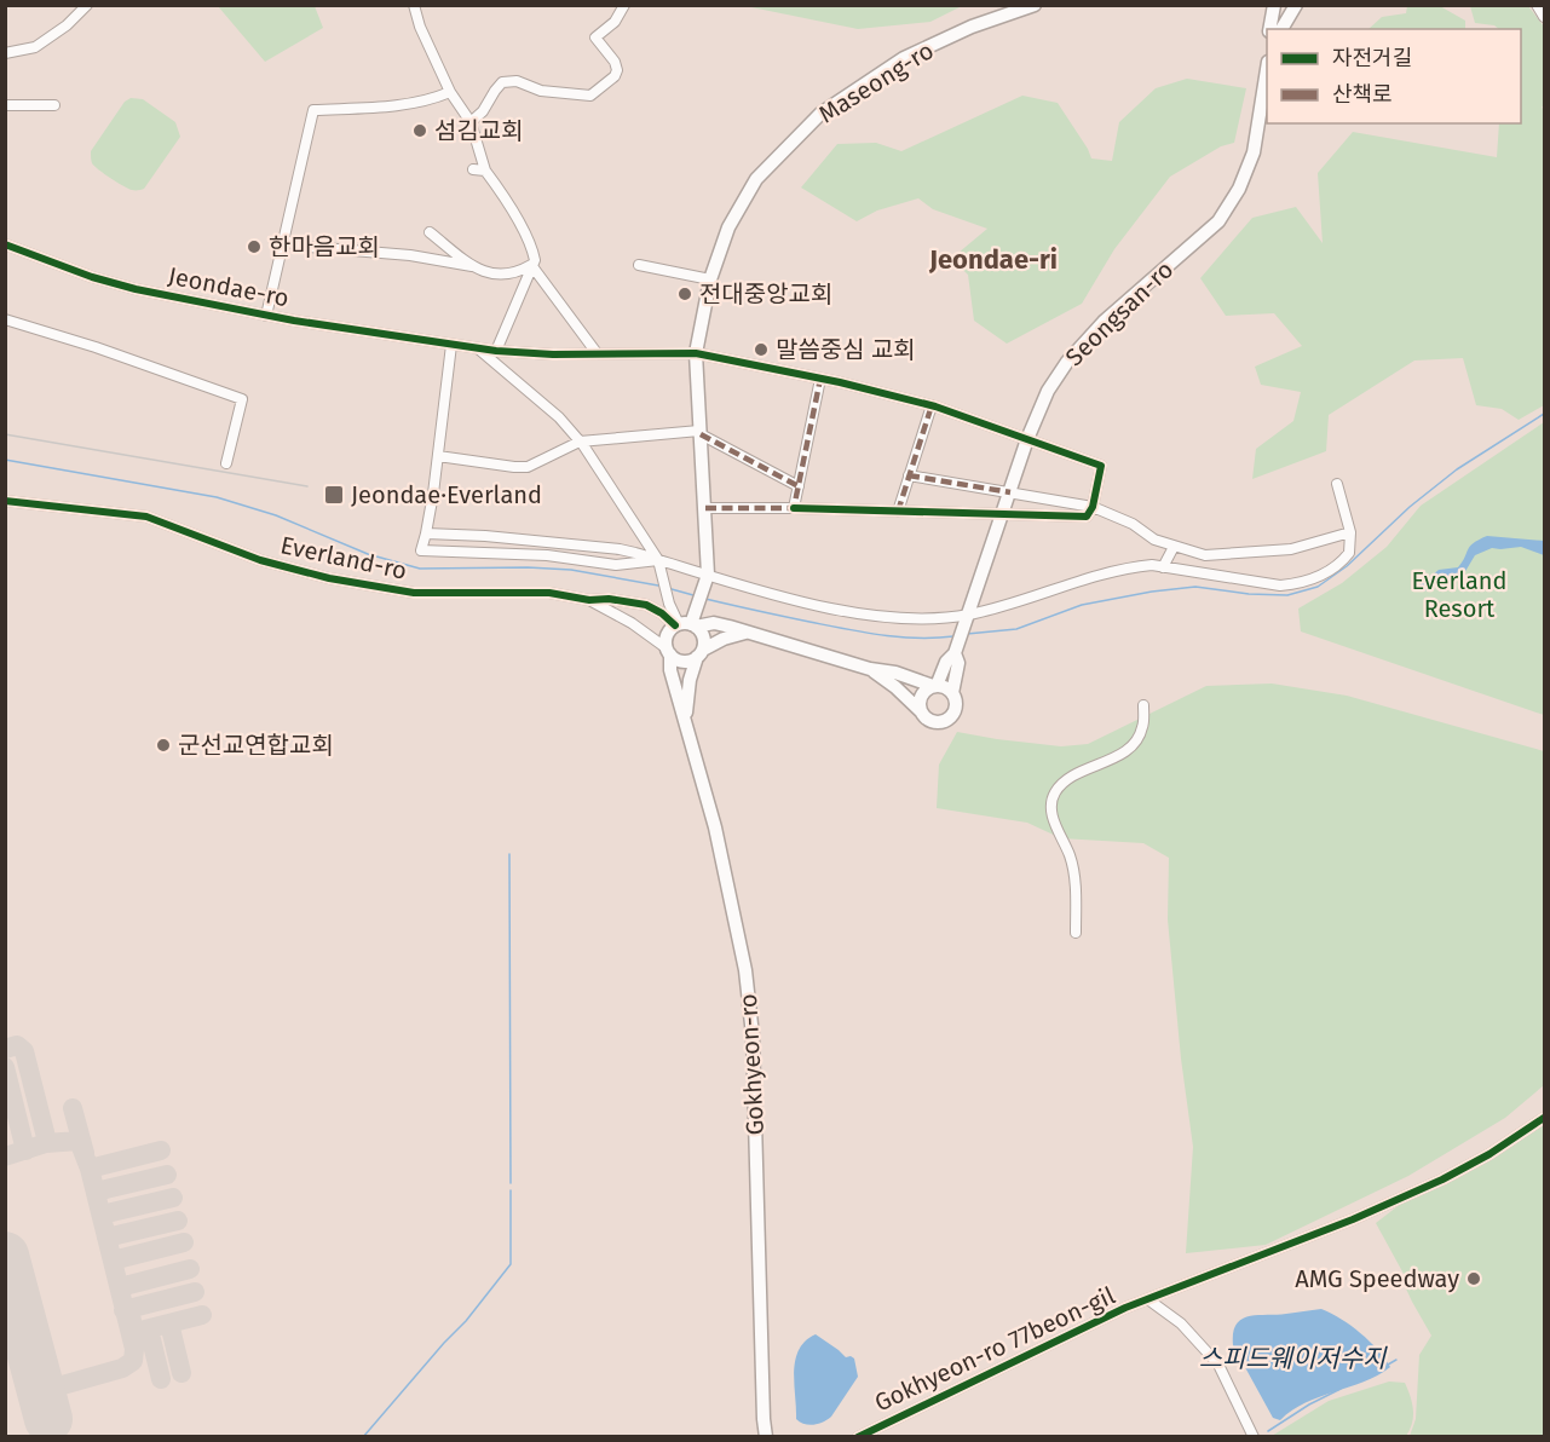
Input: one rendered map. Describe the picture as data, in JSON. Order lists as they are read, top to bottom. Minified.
{"streets":{"main road":["Maseong-ro","Seongsan-ro","Gokhyeon-ro"],"street":["Jeondae-ro","Everland-ro","Gokhyeon-ro 77beon-gil"]},"crossings":[["Maseong-ro","Jeondae-ro"],["Jeondae-ro","Seongsan-ro"],["Everland-ro","Gokhyeon-ro"]],"districts":["Jeondae-ri"],"water":["스피드웨이저수지"],"parks":["Everland Resort"],"places":{"other":["섬김교회","한마음교회","전대중앙교회","말씀중심 교회","군선교연합교회","AMG Speedway"],"transit":["Jeondae·Everland"]},"legend":["자전거길","산책로"]}
